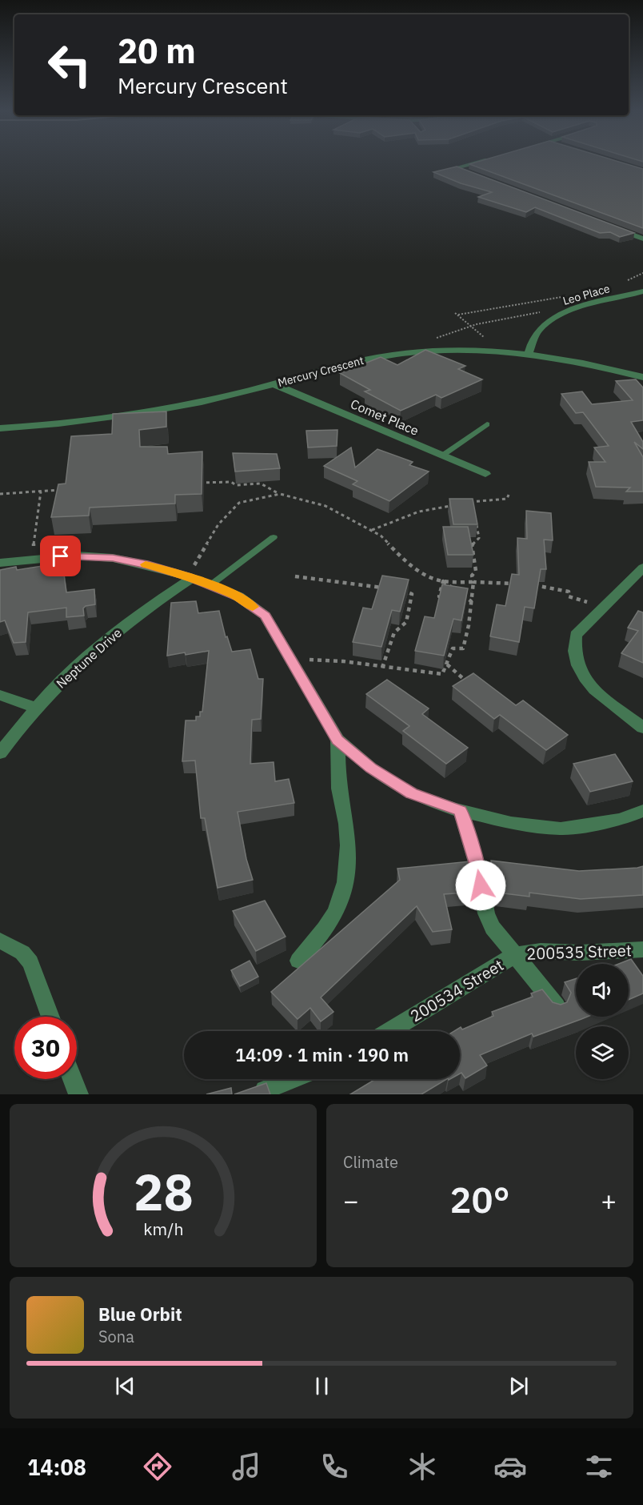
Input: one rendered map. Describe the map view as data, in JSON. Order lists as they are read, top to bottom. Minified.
{"streets":{"street":["Leo Place","Mercury Crescent","Comet Place","Neptune Drive","200535 Street","200534 Street"]},"crossings":[["Leo Place","Mercury Crescent"],["Mercury Crescent","Comet Place"],["200535 Street","200534 Street"]],"page":{"turn":["20 m","Mercury Crescent"],"limit":"30","trip":"14:09 · 1 min · 190 m","tile":"Climate","heat":["−","20°","+"],"song":["Blue Orbit","Sona"],"tabs":"14:08","gauge":["28","km/h"]}}
